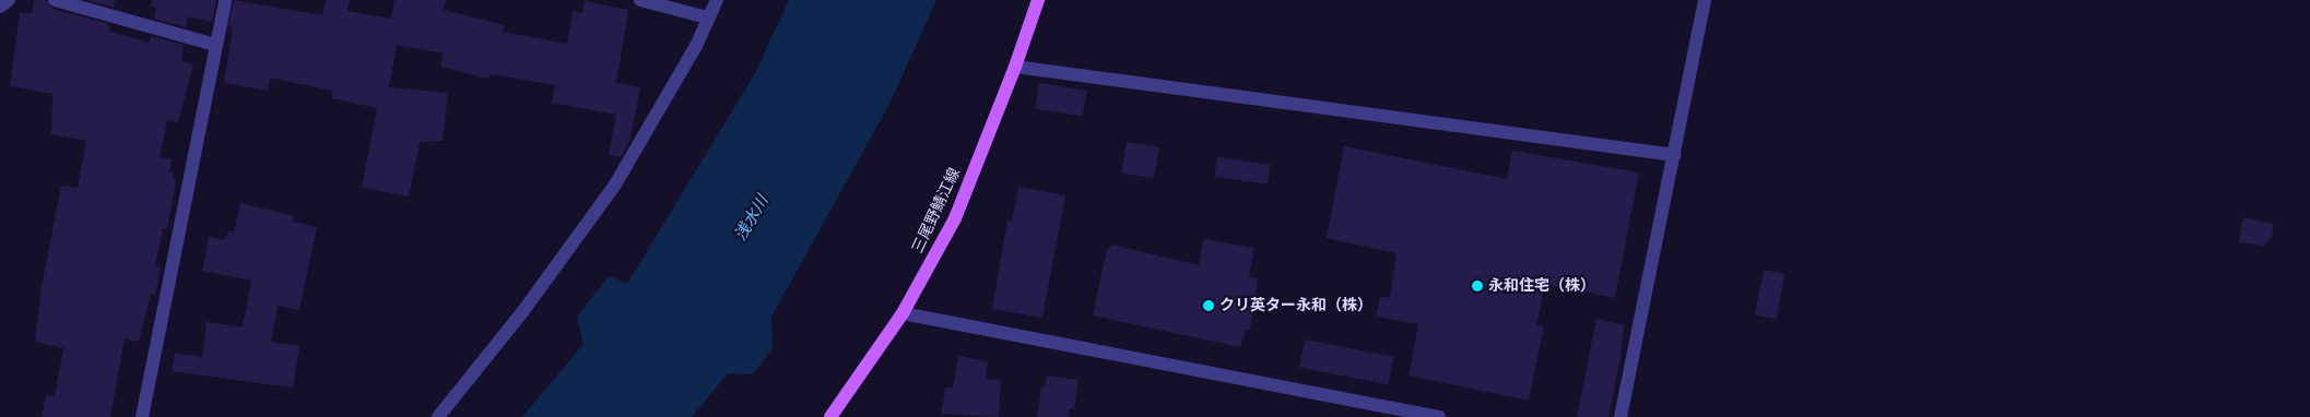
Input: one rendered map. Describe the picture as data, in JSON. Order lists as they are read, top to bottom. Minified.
{"streets":{"main road":["三尾野鯖江線"]},"water":["浅水川"],"places":["永和住宅（株）","クリ英ター永和（株）"]}
